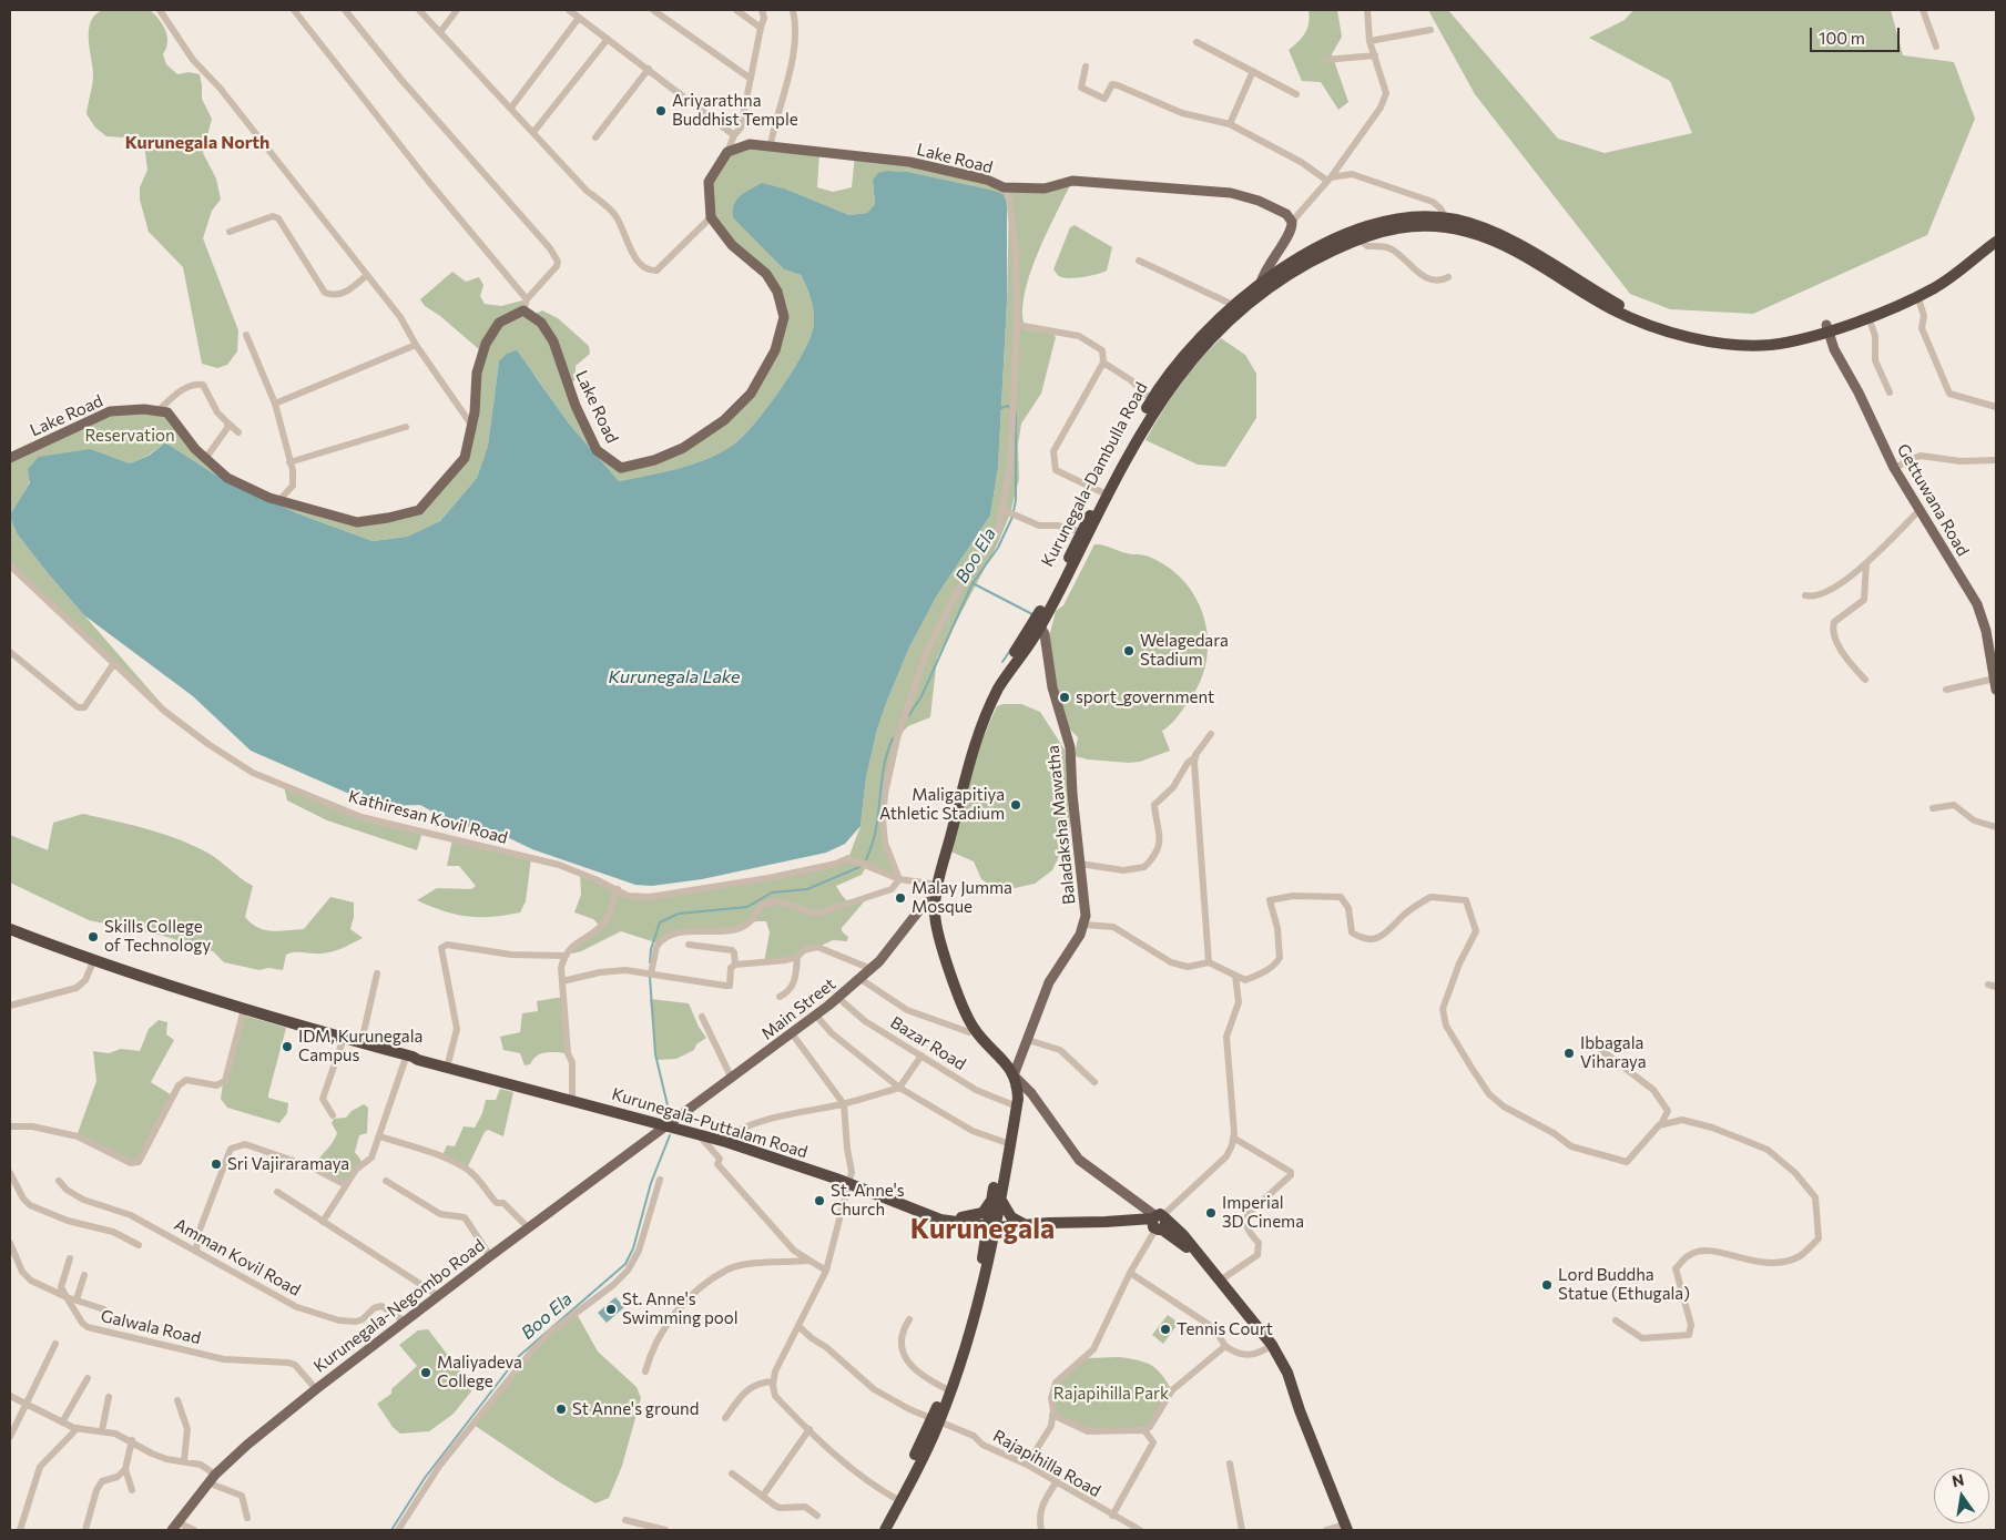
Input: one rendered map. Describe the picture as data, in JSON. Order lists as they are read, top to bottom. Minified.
{"streets":{"highway":["Kurunegala-Dambulla Road","Kurunegala-Puttalam Road"],"main road":["Lake Road","Gettuwana Road","Baladaksha Mawatha","Main Street","Kurunegala-Negombo Road"],"street":["Kathiresan Kovil Road","Bazar Road","Amman Kovil Road","Galwala Road","Rajapihilla Road"]},"crossings":[["Kurunegala-Dambulla Road","Gettuwana Road"],["Kurunegala-Dambulla Road","Baladaksha Mawatha"],["Kurunegala-Dambulla Road","Main Street"],["Kurunegala-Dambulla Road","Bazar Road"],["Kurunegala-Dambulla Road","Kurunegala-Puttalam Road"],["Main Street","Bazar Road"],["Main Street","Kurunegala-Puttalam Road"],["Main Street","Kurunegala-Negombo Road"],["Kurunegala-Puttalam Road","Kurunegala-Negombo Road"],["Amman Kovil Road","Kurunegala-Negombo Road"],["Kurunegala-Negombo Road","Galwala Road"]],"districts":["Kurunegala North","Kurunegala"],"water":["Boo Ela","Kurunegala Lake"],"parks":["Reservation","Rajapihilla Park"],"places":["Ariyarathna Buddhist Temple","Welagedara Stadium","sport_government","Maligapitiya Athletic Stadium","Malay Jumma Mosque","Skills College of Technology","IDM, Kurunegala Campus","Ibbagala Viharaya","Sri Vajiraramaya","St. Anne's Church","Imperial 3D Cinema","Lord Buddha Statue (Ethugala)","St. Anne's Swimming pool","Tennis Court","Maliyadeva College","St Anne's ground"],"scale_bar":"100 m","north":"top"}
